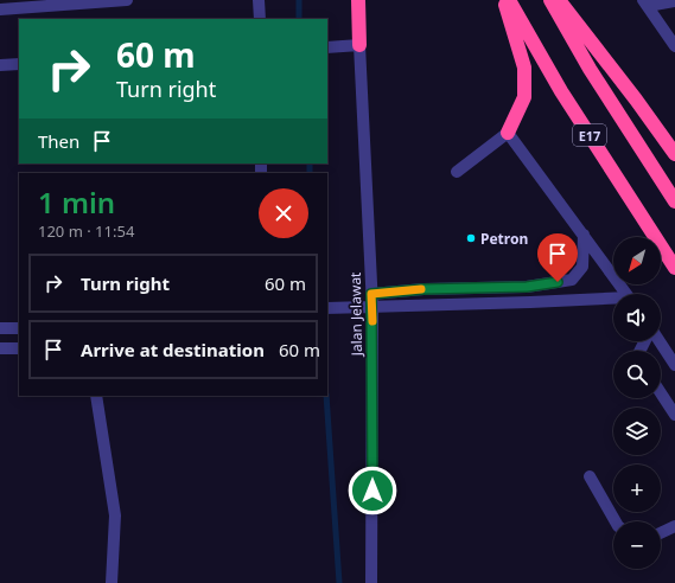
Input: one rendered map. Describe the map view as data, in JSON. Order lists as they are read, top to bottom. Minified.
{"streets":{"highway":["E17"],"street":["Jalan Jelawat"]},"places":["Petron"],"north":"bottom left","page":{"turn":["60 m","Turn right"],"then":"Then","heading":["1 min","120 m · 11:54"],"map_buttons":["+","−"],"list":[{"name":"Turn right","value":"60 m"},{"name":"Arrive at destination","value":"60 m"}]}}
